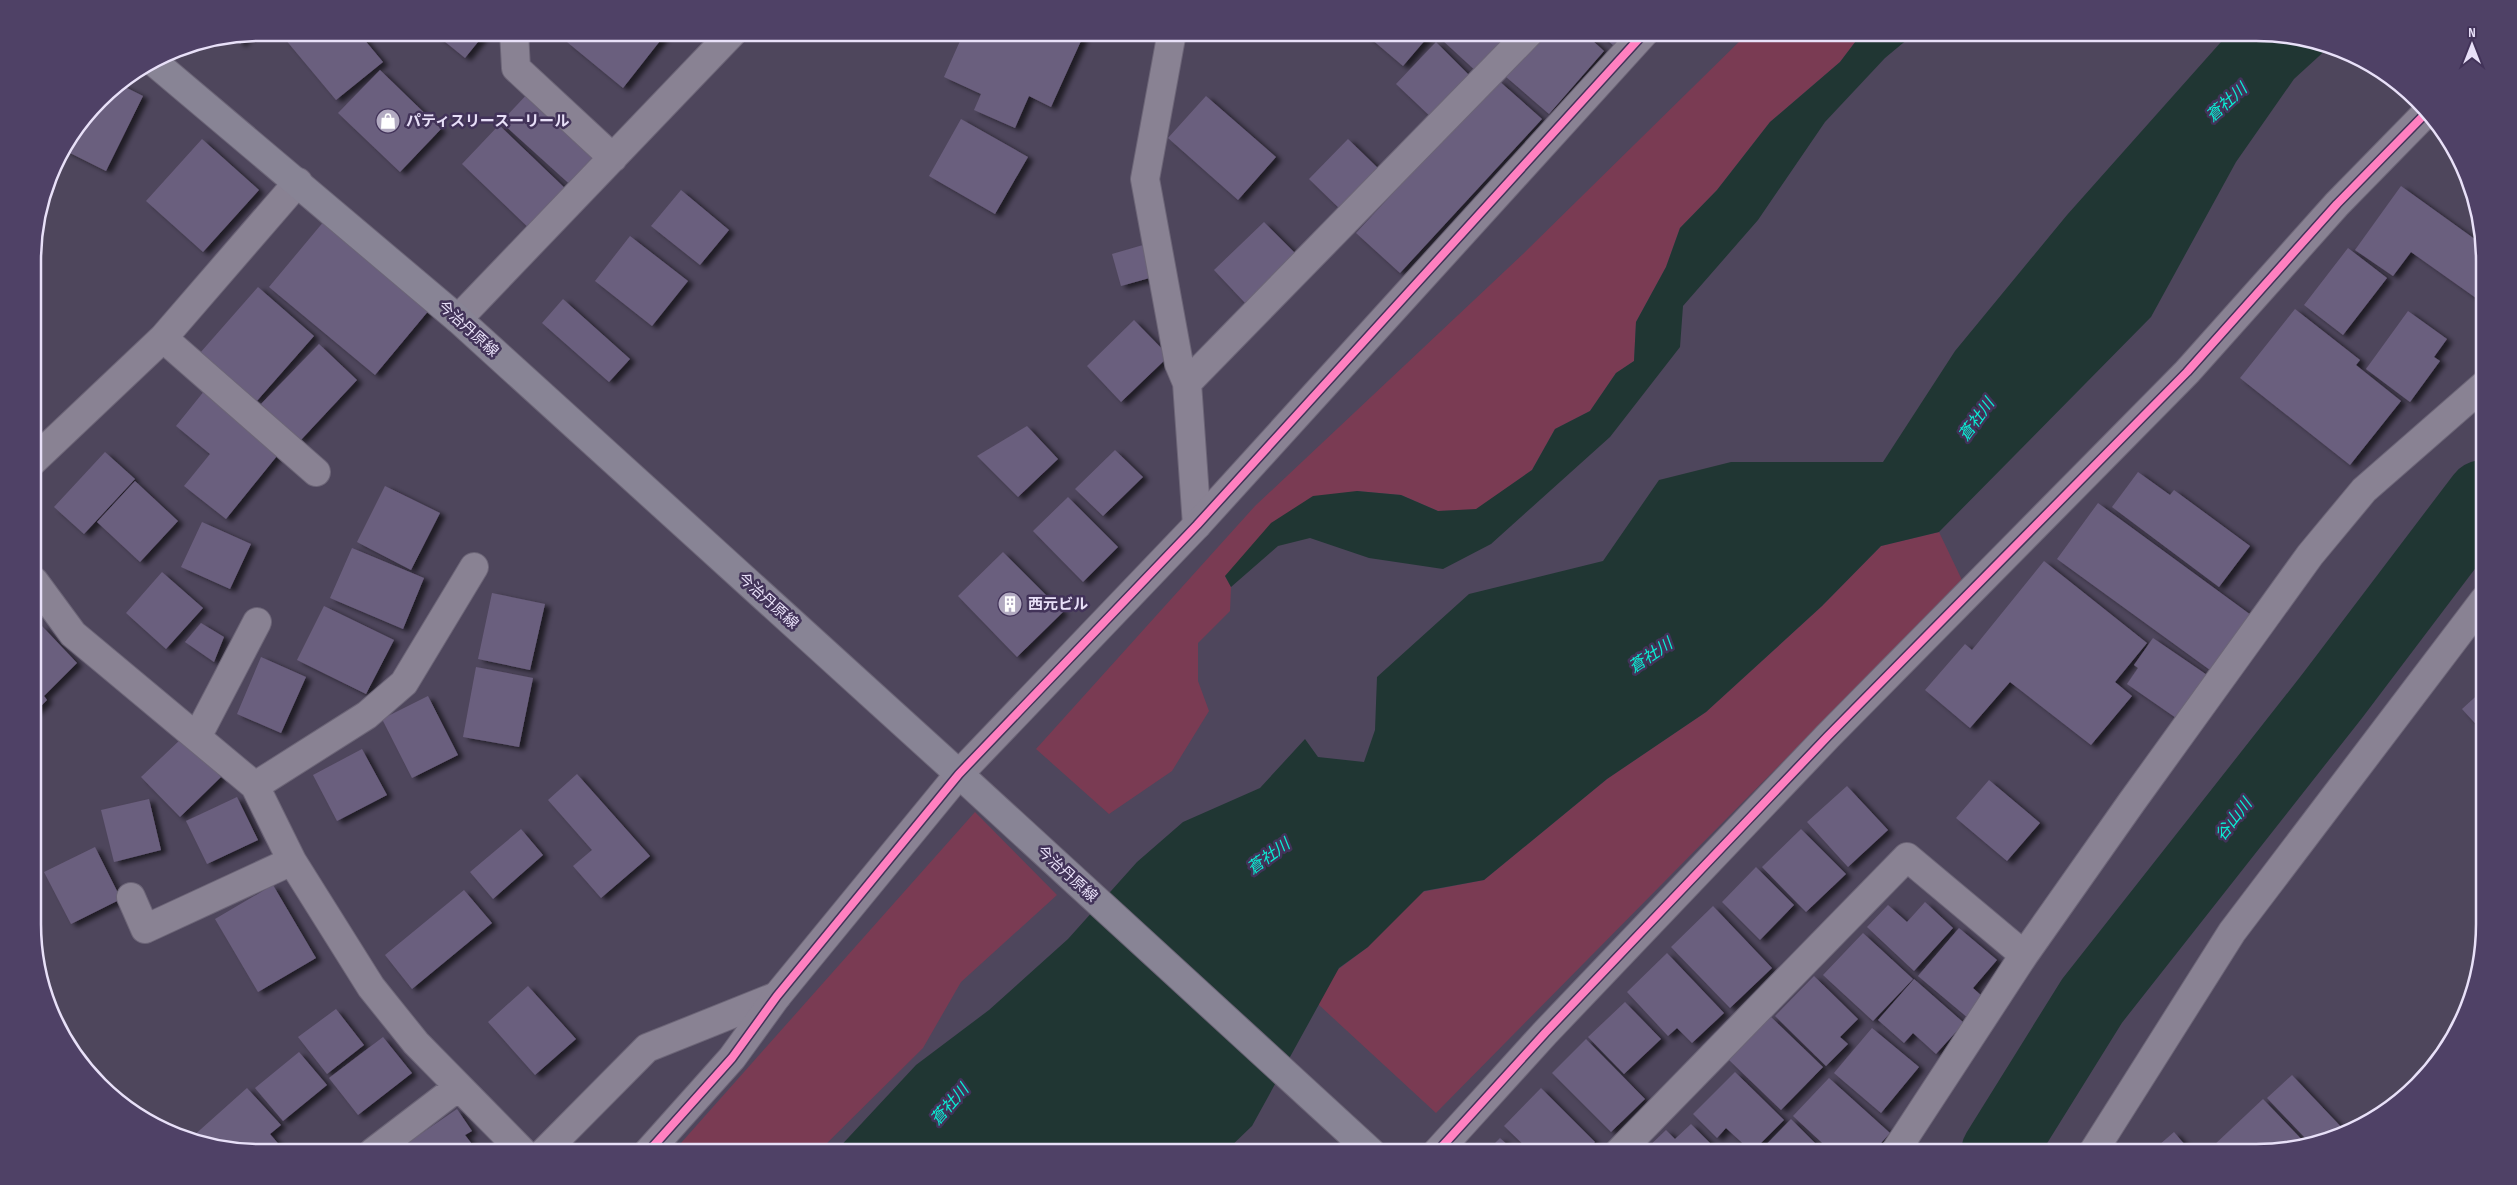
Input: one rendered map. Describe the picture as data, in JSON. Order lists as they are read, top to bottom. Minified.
{"streets":{"main road":["今治丹原線"]},"water":["蒼社川","谷山川"],"places":{"shop":["パティスリースーリール"],"building":["西元ビル"]},"north":"top"}
